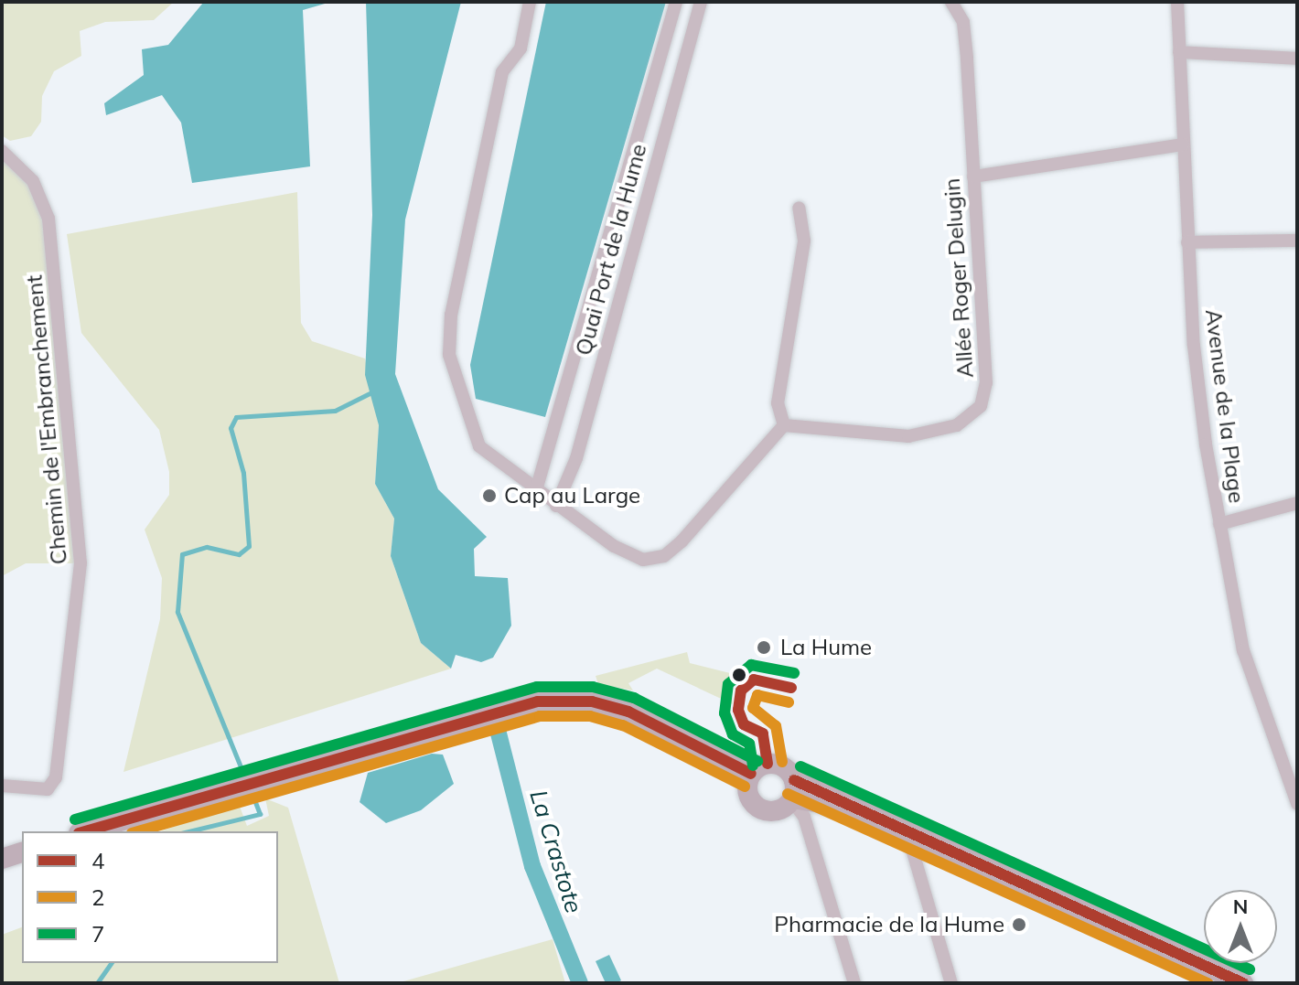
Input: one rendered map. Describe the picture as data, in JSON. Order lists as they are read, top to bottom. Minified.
{"streets":{"street":["Quai Port de la Hume","Allée Roger Delugin","Avenue de la Plage","Chemin de l'Embranchement"]},"water":["La Crastote"],"places":["Cap au Large","La Hume","Pharmacie de la Hume"],"lines":["transit line 7","transit line 4","transit line 2"],"legend":["4","2","7"],"north":"top"}
